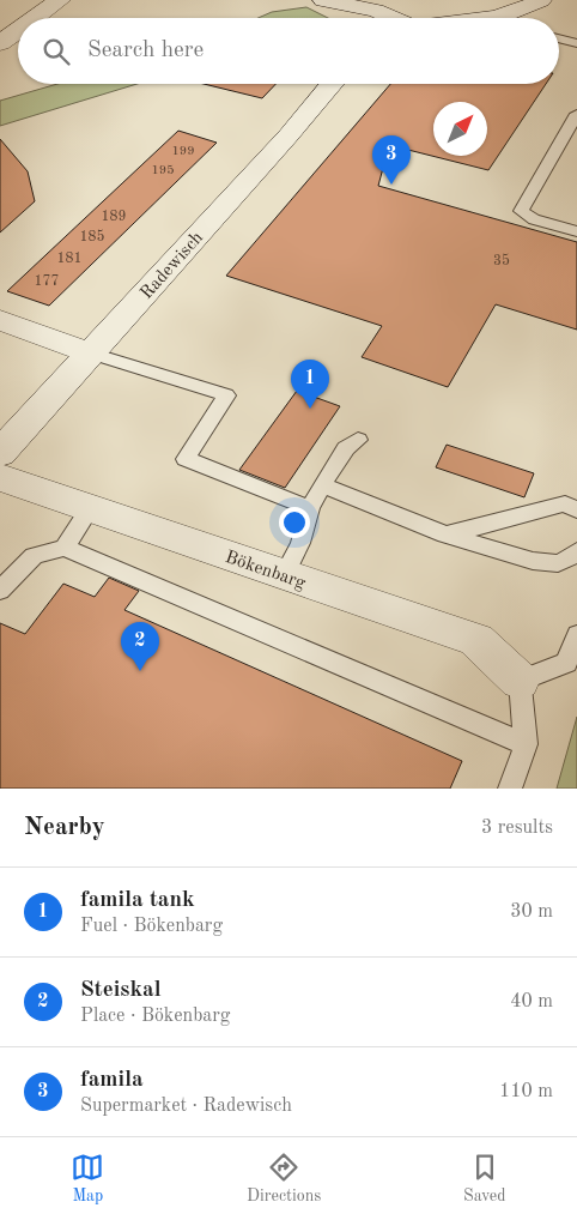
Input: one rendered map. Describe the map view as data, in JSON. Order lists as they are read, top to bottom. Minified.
{"streets":{"street":["Radewisch","Bökenbarg"]},"house_numbers":["199","195","189","185","181","35","177"],"north":"top right","page":{"search":"Search here","pins":["3","1","2"],"heading":["Nearby","3 results"],"list":[{"mark":"1","name":"famila tank","note":"Fuel · Bökenbarg","value":"30 m"},{"mark":"2","name":"Steiskal","note":"Place · Bökenbarg","value":"40 m"},{"mark":"3","name":"famila","note":"Supermarket · Radewisch","value":"110 m"}],"nav":["Map","Directions","Saved"]}}
